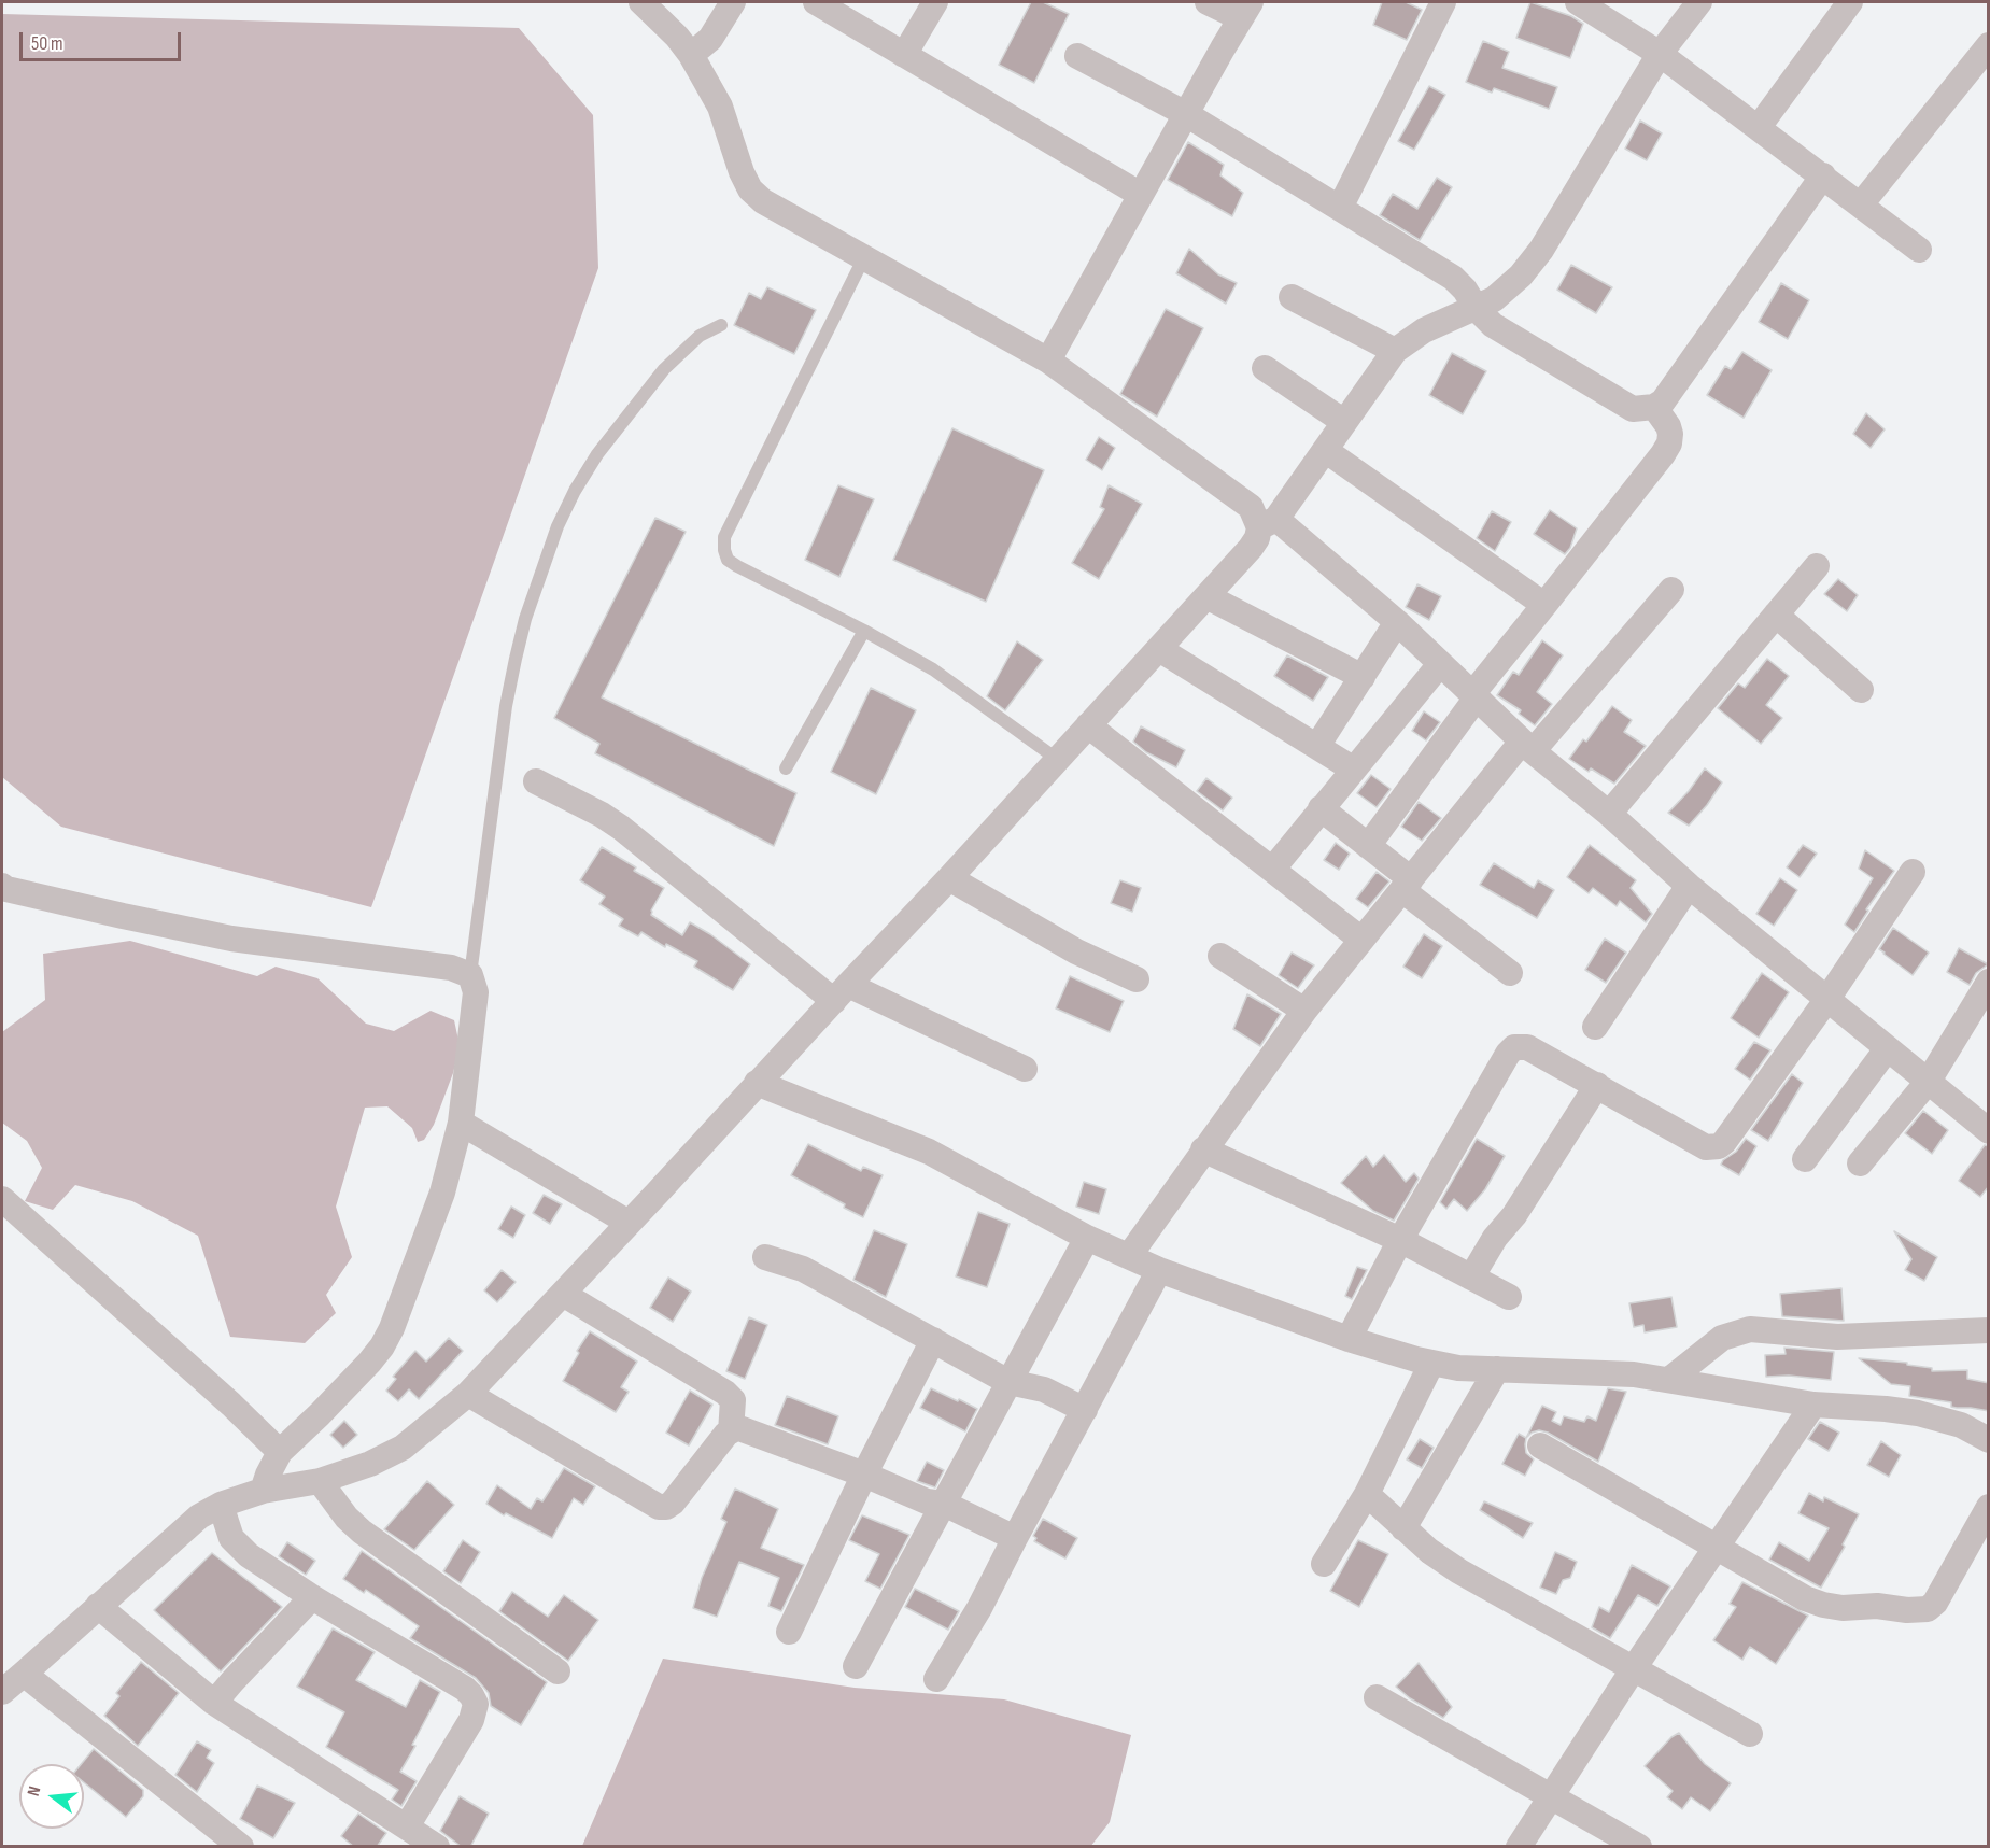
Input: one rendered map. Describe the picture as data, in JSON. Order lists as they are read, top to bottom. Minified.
{"scale_bar":"50 m","north":"left"}
